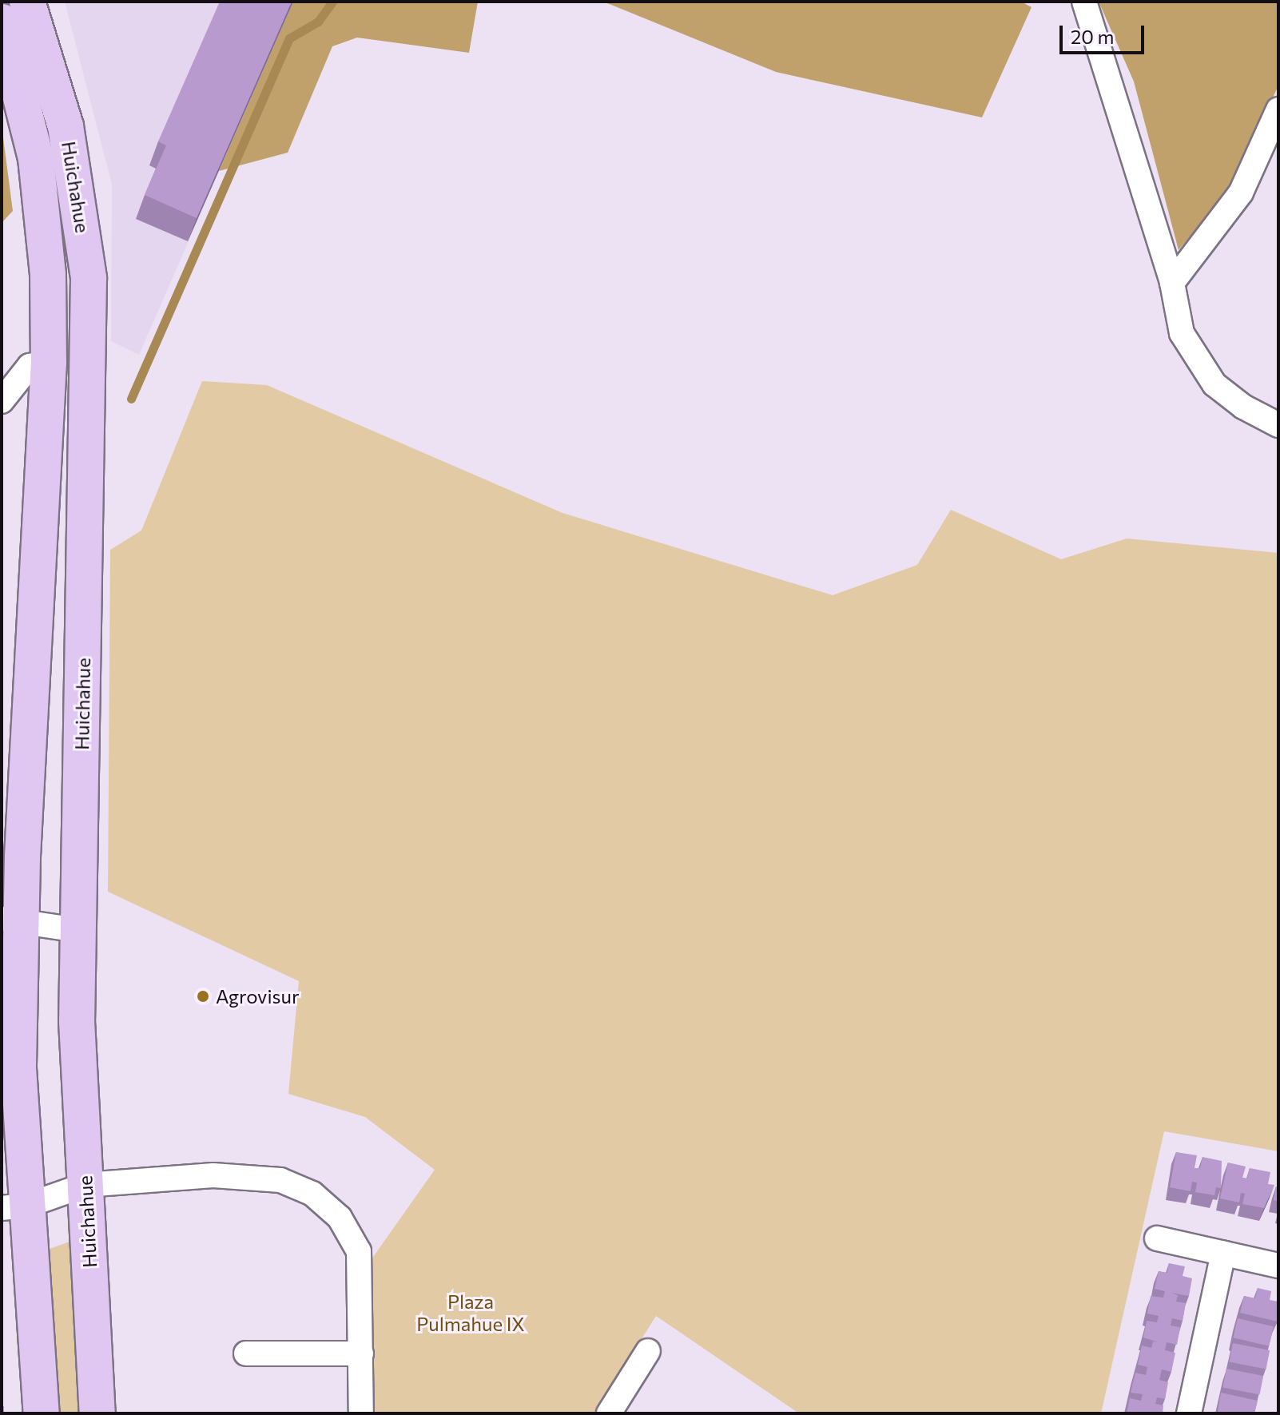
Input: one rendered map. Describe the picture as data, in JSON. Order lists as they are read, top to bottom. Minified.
{"streets":{"main road":["Huichahue"]},"parks":["Plaza Pulmahue IX"],"places":["Agrovisur"],"scale_bar":"20 m"}
